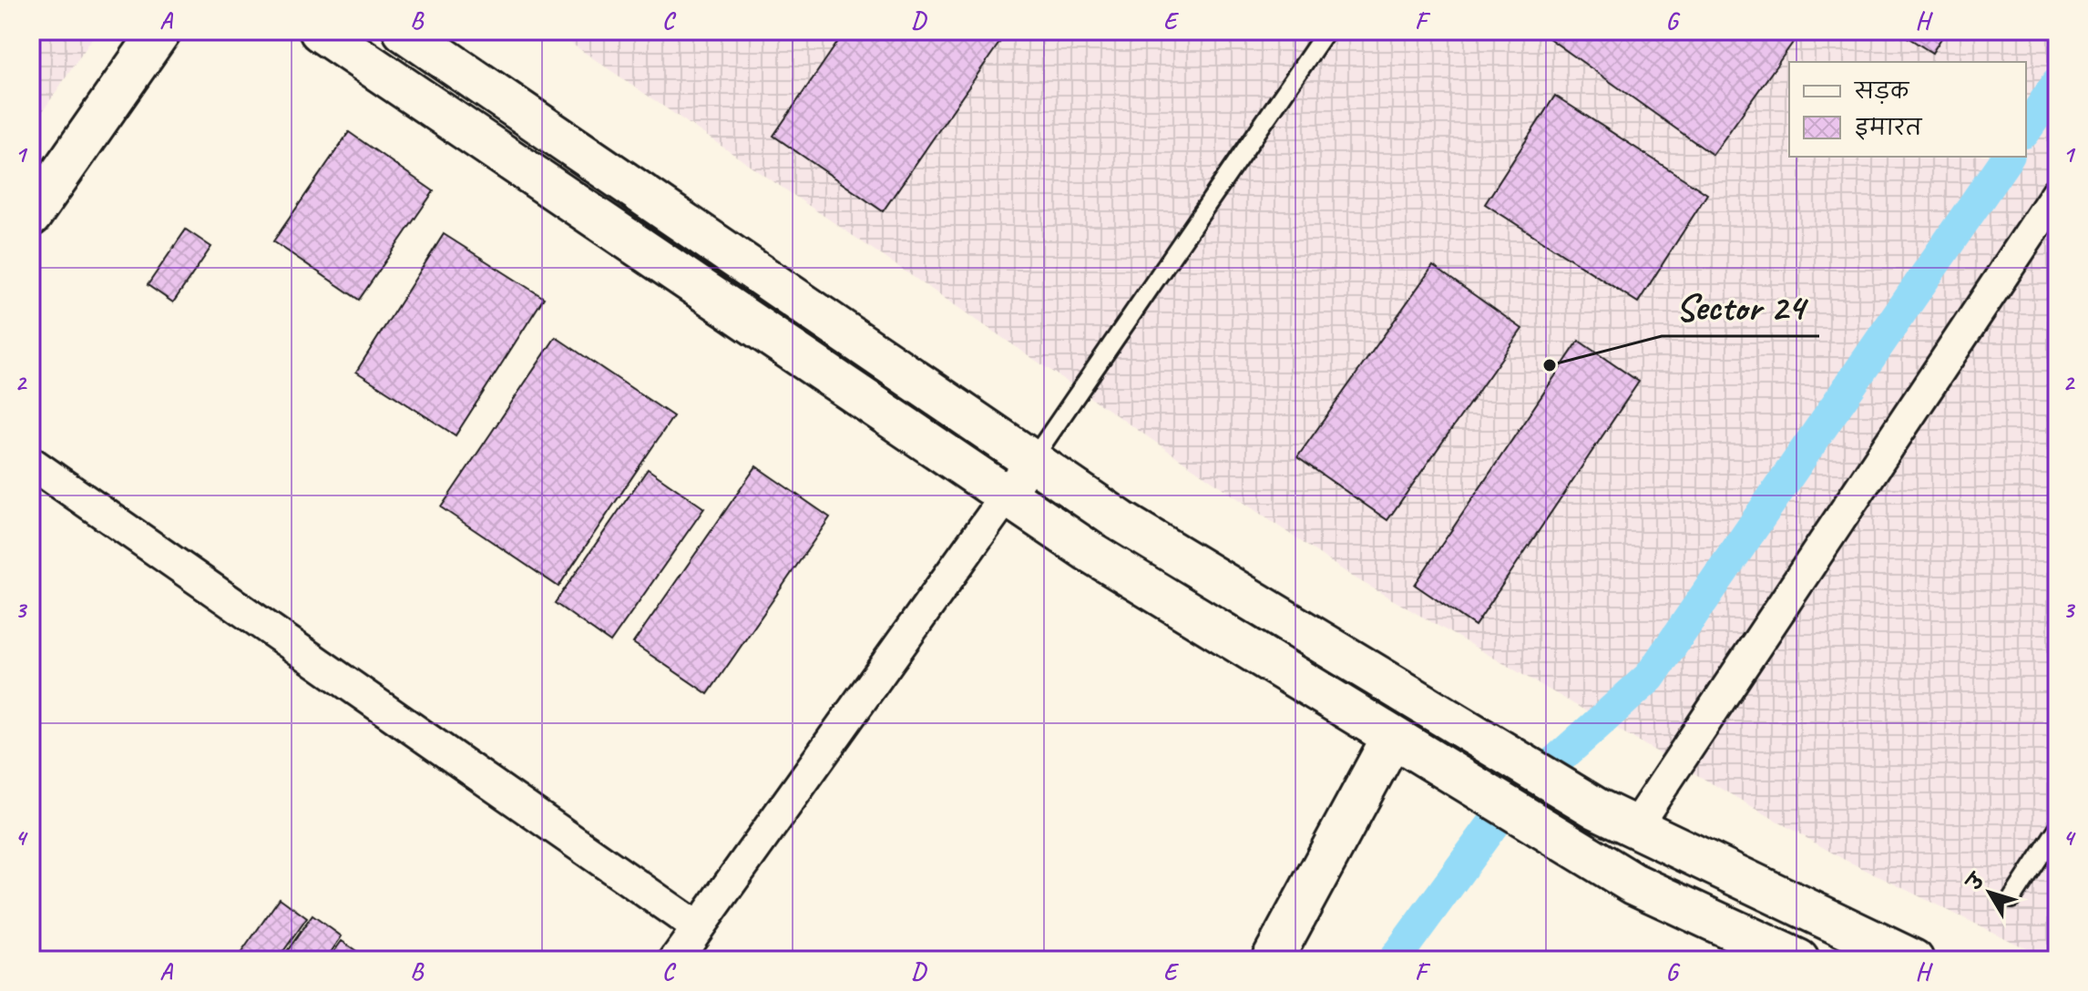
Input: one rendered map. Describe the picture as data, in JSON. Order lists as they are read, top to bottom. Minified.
{"places":["Sector 24"],"legend":["सड़क","इमारत"],"north":"top left","grid":{"columns":["A","B","C","D","E","F","G","H"],"rows":["1","2","3","4"]}}
